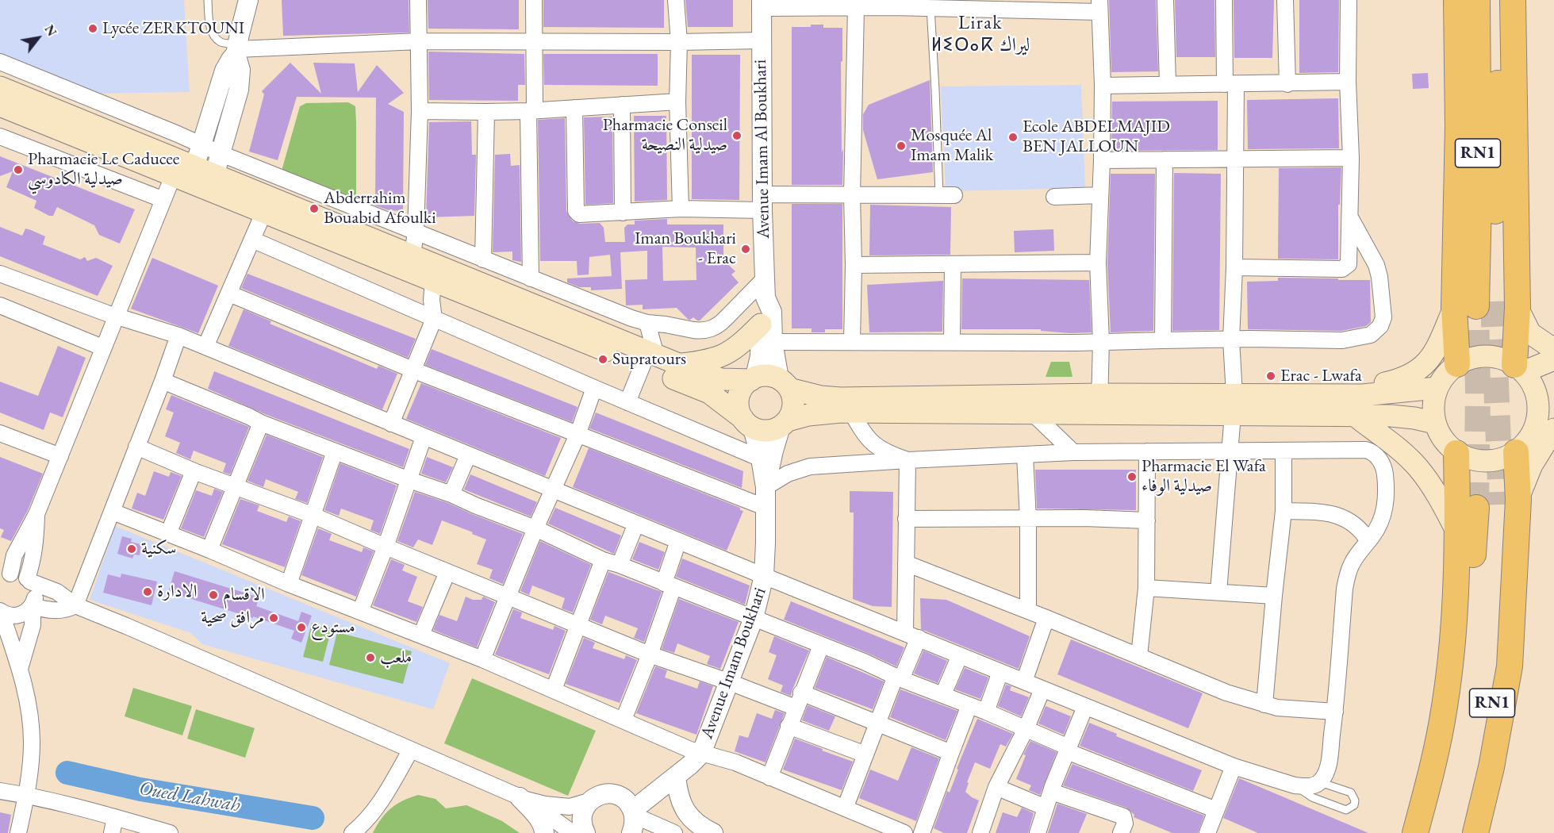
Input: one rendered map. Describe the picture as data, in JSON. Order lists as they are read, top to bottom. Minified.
{"streets":{"highway":["RN1"],"street":["Avenue Imam Al Boukhari","Avenue Imam Boukhari"]},"crossings":[["Avenue Imam Al Boukhari","Avenue Imam Boukhari"]],"districts":["Lirak ⵍⵉⵔⴰⴽ ليراك"],"water":["Oued Lahwah"],"places":["Lycée ZERKTOUNI","Pharmacie Conseil صيدلية النصيحة","Ecole ABDELMAJID BEN JALLOUN","Mosquée Al Imam Malik","Pharmacie Le Caducee صيدلية الكادوسي","Abderrahim Bouabid Afoulki","Iman Boukhari - Erac","Supratours","Erac - Lwafa","Pharmacie El Wafa صيدلية الوفاء","سكنية","الادارة","الاقسام","مرافق صحية","مستودع","ملعب"],"north":"top right"}
